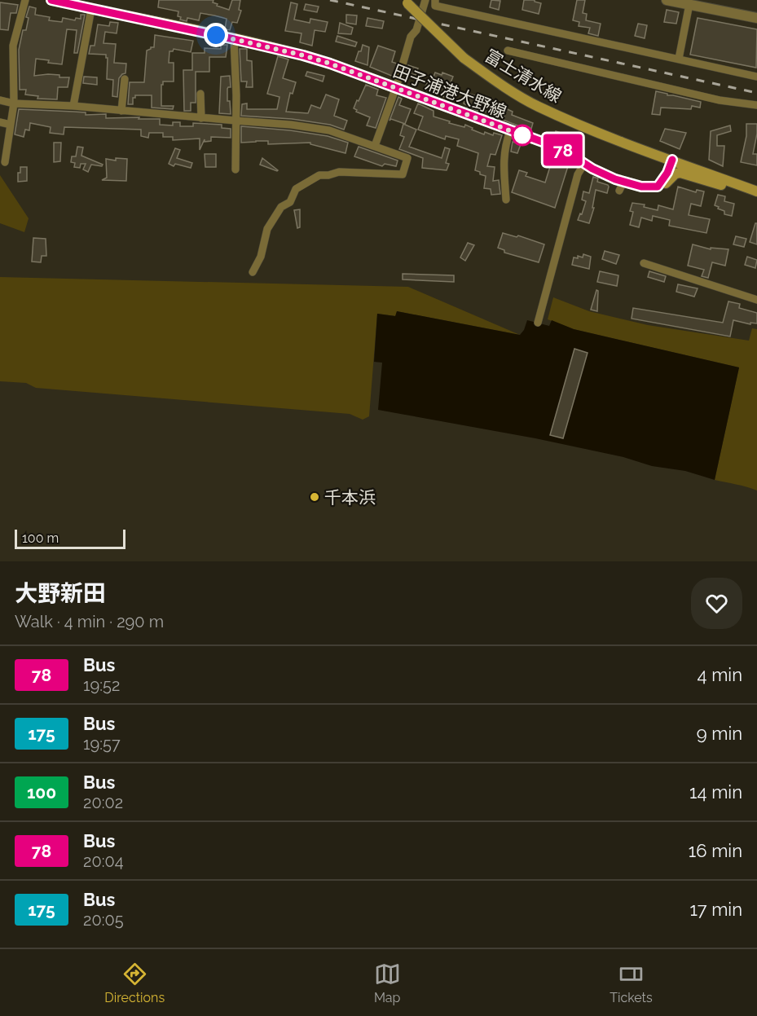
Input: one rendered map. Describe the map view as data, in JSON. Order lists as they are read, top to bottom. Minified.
{"streets":{"main road":["富士清水線","田子浦港大野線"]},"places":["千本浜"],"lines":["bus line 78"],"scale_bar":"100 m","page":{"on_map":"78","scale":"100 m","heading":["大野新田","Walk · 4 min · 290 m"],"list":[{"mark":"78","name":"Bus","note":"19:52","value":"4 min"},{"mark":"175","name":"Bus","note":"19:57","value":"9 min"},{"mark":"100","name":"Bus","note":"20:02","value":"14 min"},{"mark":"78","name":"Bus","note":"20:04","value":"16 min"},{"mark":"175","name":"Bus","note":"20:05","value":"17 min"}],"tabs":["Directions","Map","Tickets"]}}
